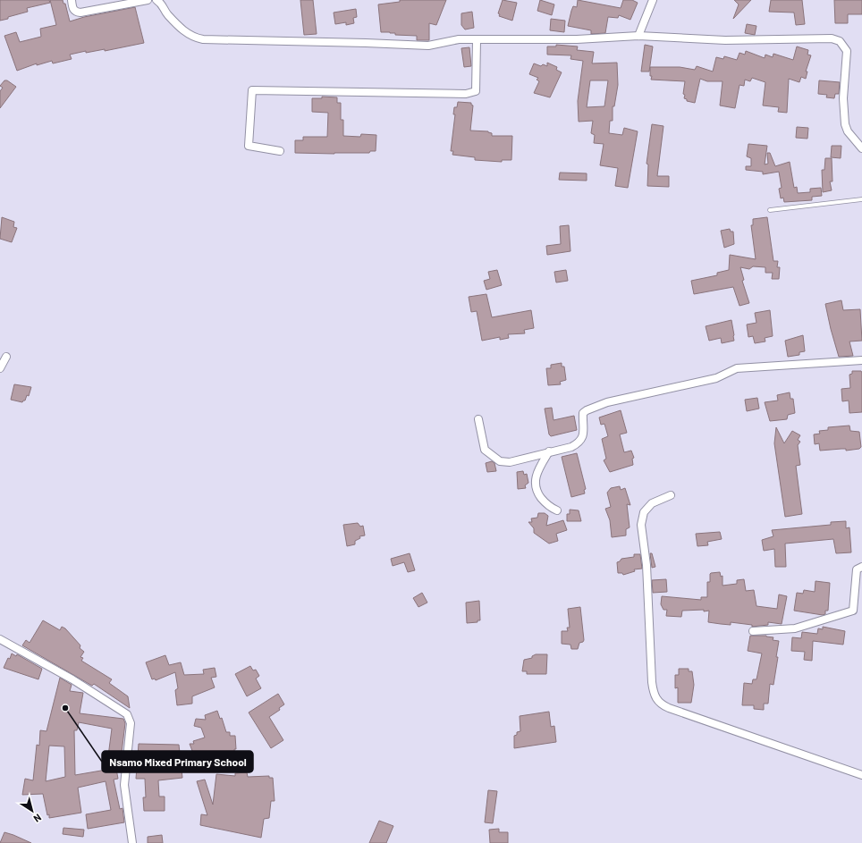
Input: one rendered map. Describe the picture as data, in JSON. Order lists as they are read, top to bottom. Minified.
{"places":["Nsamo Mixed Primary School"],"north":"bottom right"}
